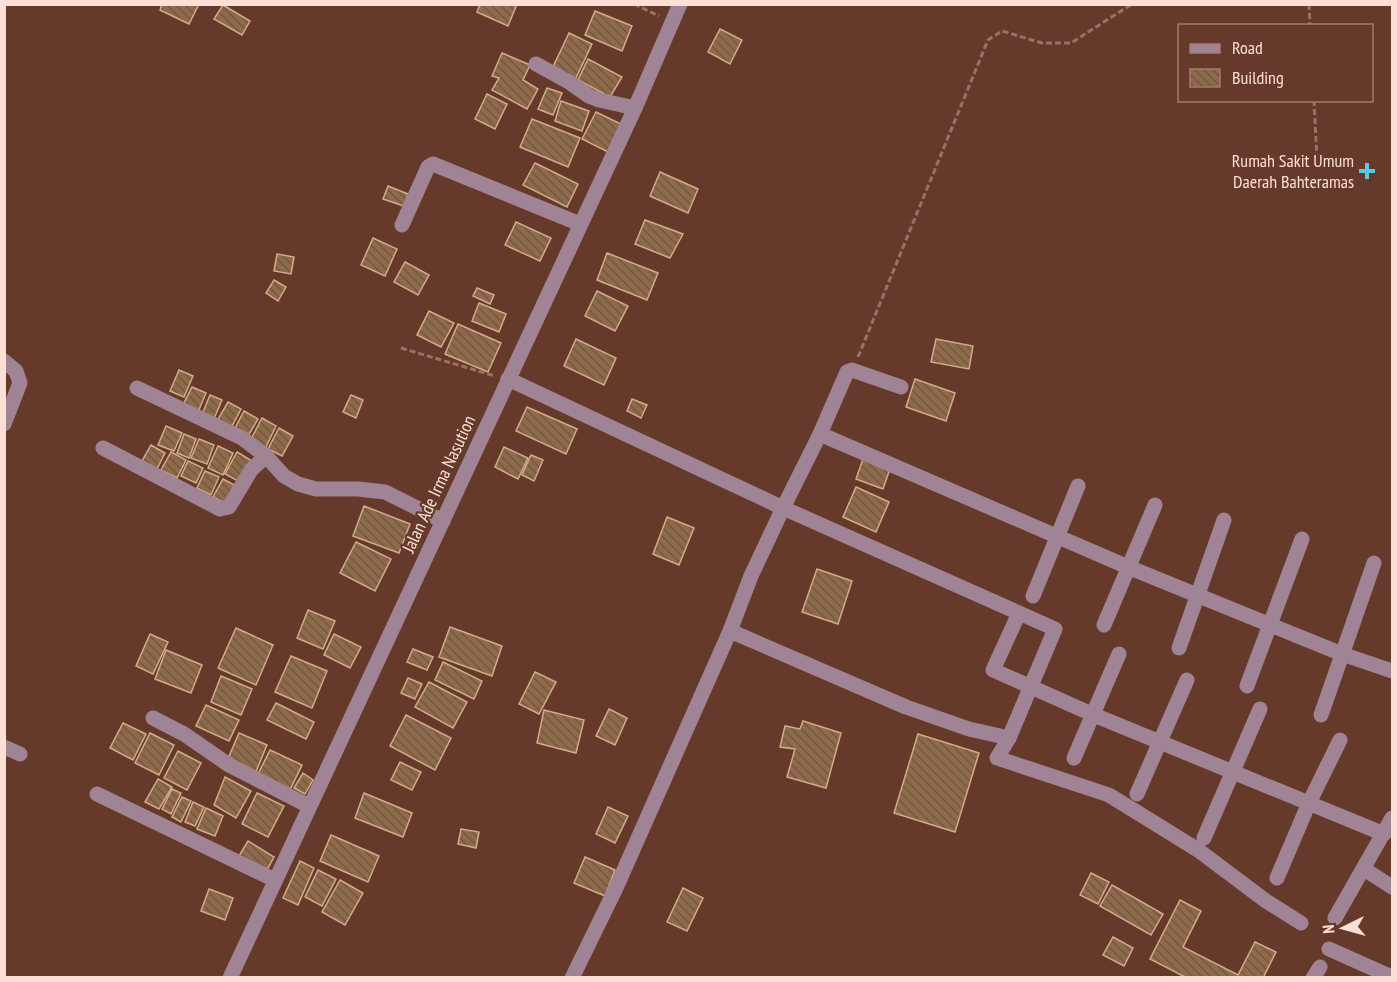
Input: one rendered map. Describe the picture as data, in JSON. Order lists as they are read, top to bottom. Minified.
{"streets":{"street":["Jalan Ade Irma Nasution"]},"places":{"health":["Rumah Sakit Umum Daerah Bahteramas"]},"legend":["Road","Building"],"north":"left"}
